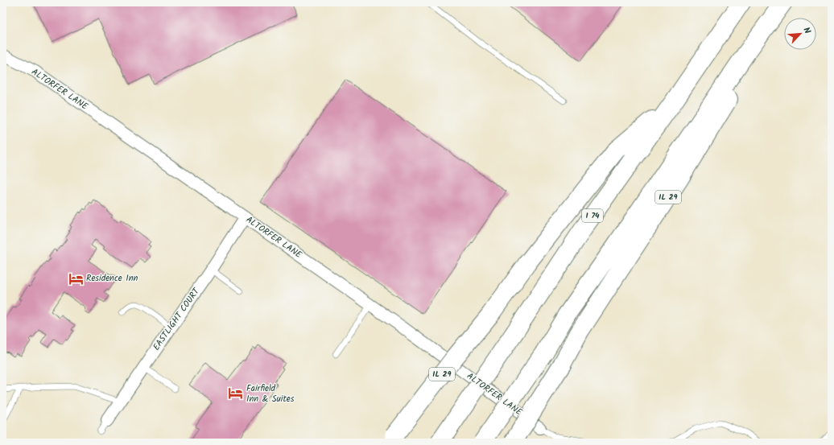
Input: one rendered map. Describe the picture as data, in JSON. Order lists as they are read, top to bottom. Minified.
{"streets":{"highway":["IL 29","I 74"],"street":["ALTORFER LANE","EASTLIGHT COURT"]},"crossings":[["ALTORFER LANE","EASTLIGHT COURT"],["IL 29","I 74"]],"places":{"hotel":["Residence Inn","Fairfield Inn & Suites"]},"north":"top right"}
